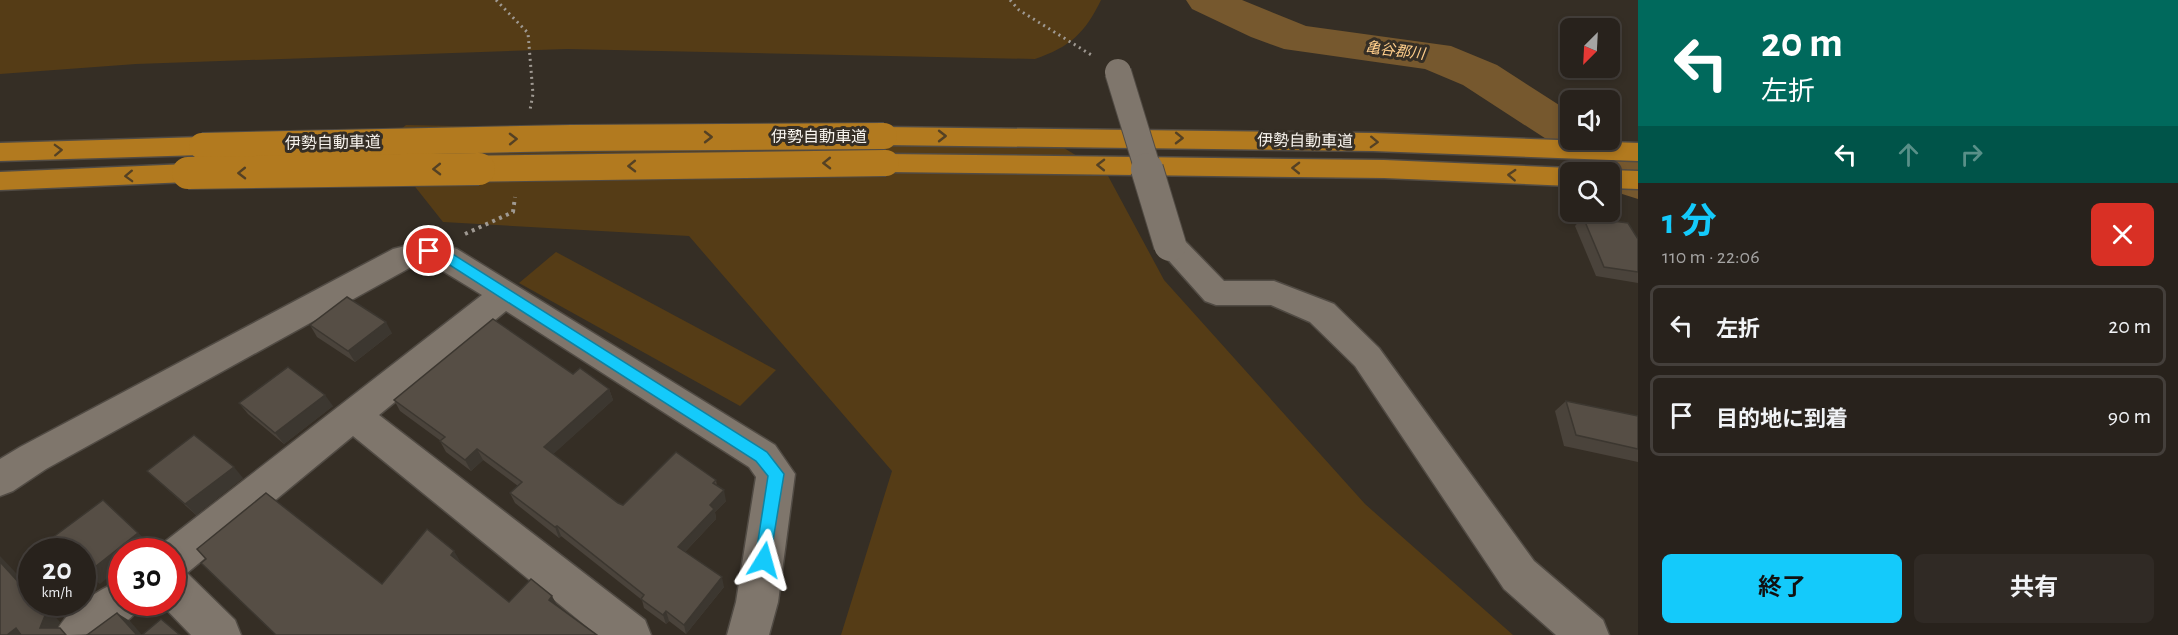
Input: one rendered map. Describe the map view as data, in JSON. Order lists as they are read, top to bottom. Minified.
{"streets":{"highway":["伊勢自動車道"]},"water":["亀谷郡川"],"north":"bottom left","page":{"turn":["20 m","左折"],"heading":["1 分","110 m · 22:06"],"list":[{"name":"左折","value":"20 m"},{"name":"目的地に到着","value":"90 m"}],"speed":"20 km/h","limit":"30","buttons":["終了","共有"]}}
